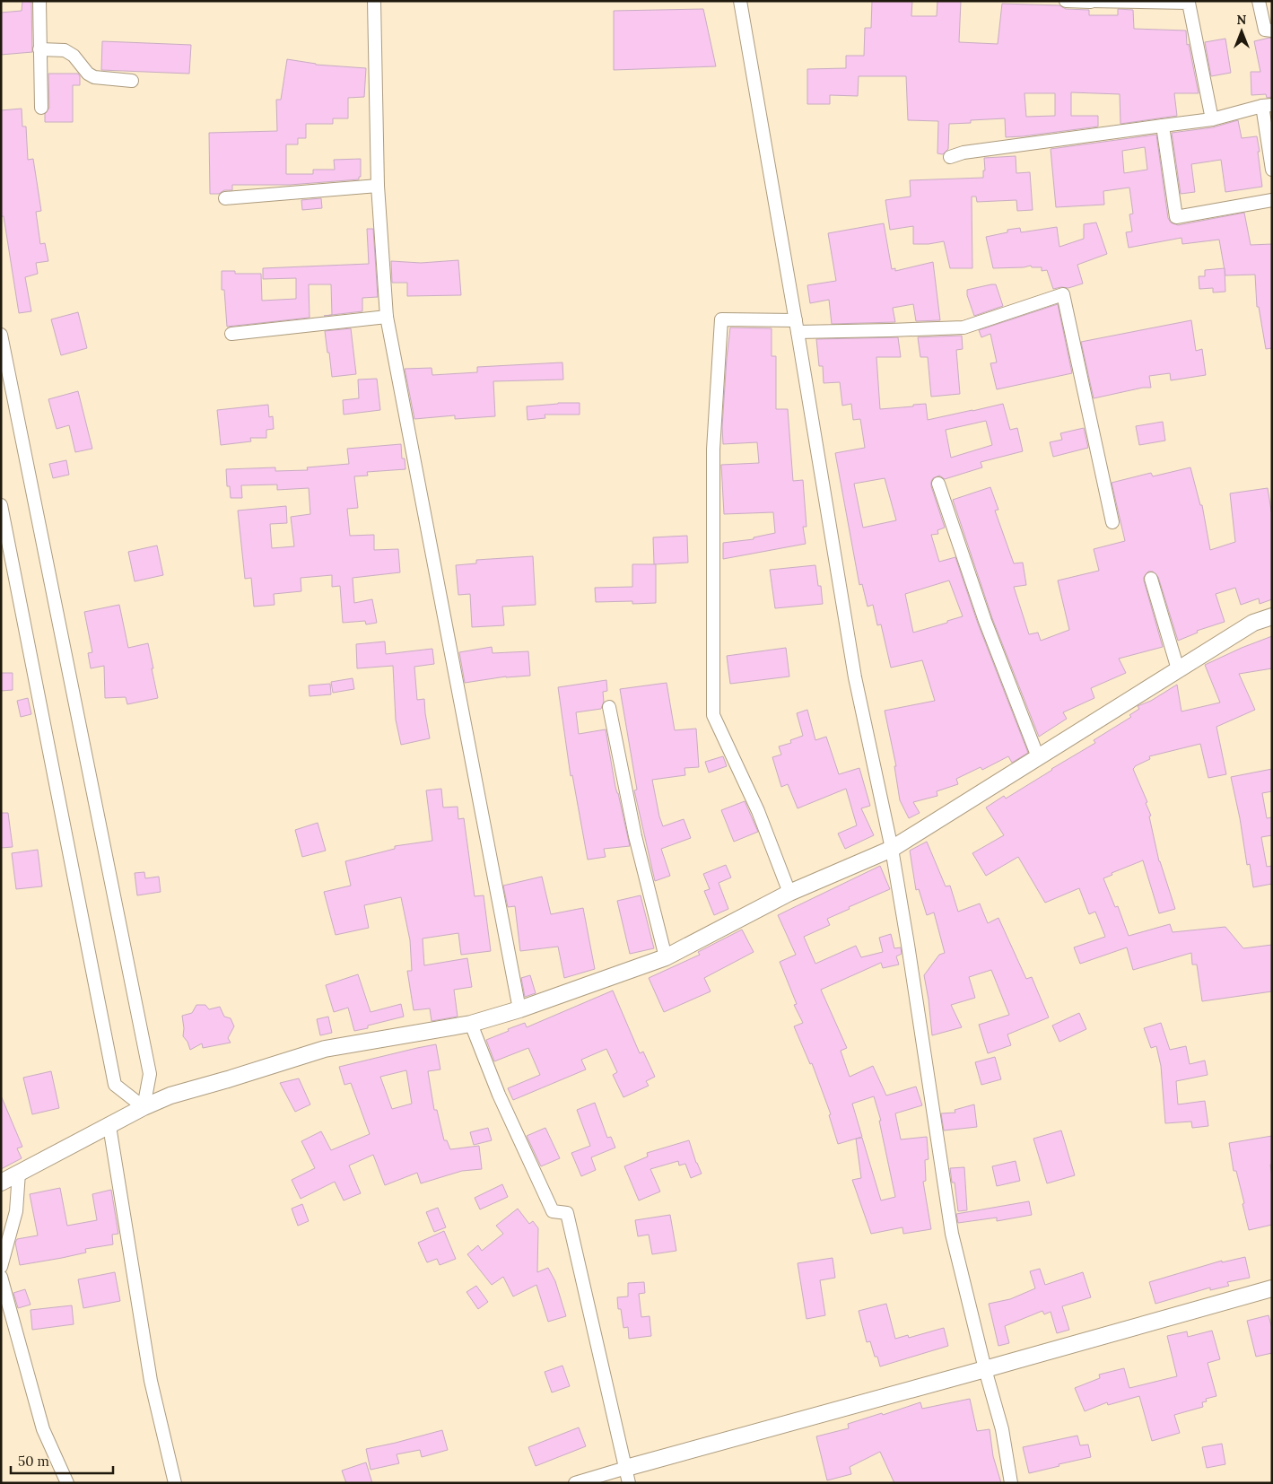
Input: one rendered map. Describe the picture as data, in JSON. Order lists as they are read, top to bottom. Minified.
{"scale_bar":"50 m","north":"top"}
